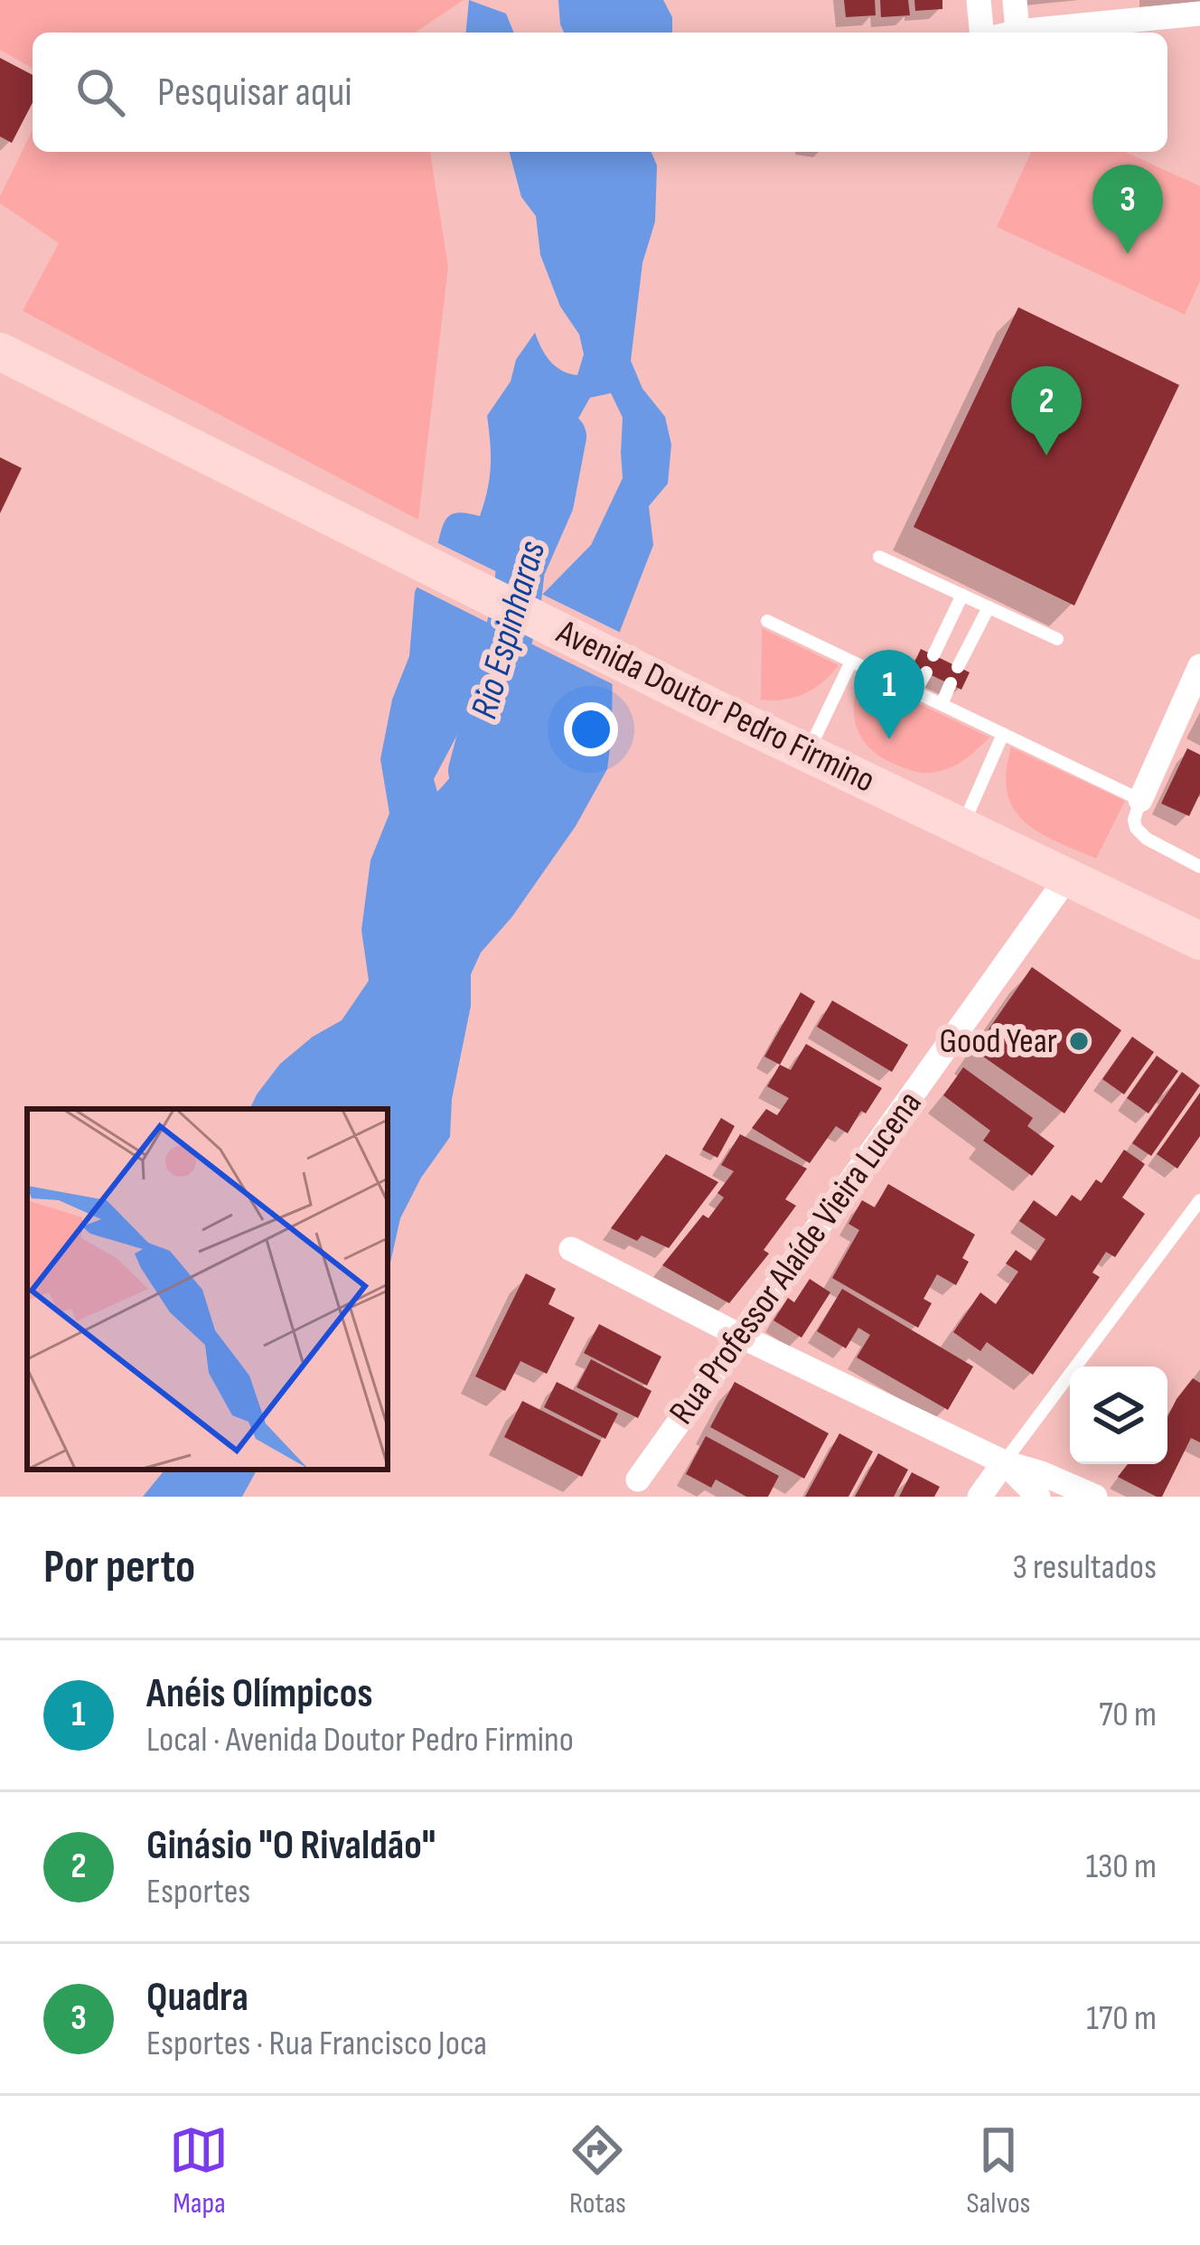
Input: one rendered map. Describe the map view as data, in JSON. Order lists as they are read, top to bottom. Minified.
{"streets":{"main road":["Avenida Doutor Pedro Firmino"],"street":["Rua Professor Alaíde Vieira Lucena"]},"crossings":[["Avenida Doutor Pedro Firmino","Rua Professor Alaíde Vieira Lucena"]],"water":["Rio Espinharas"],"places":["Good Year"],"page":{"search":"Pesquisar aqui","pins":["3","2","1"],"heading":["Por perto","3 resultados"],"list":[{"mark":"1","name":"Anéis Olímpicos","note":"Local · Avenida Doutor Pedro Firmino","value":"70 m"},{"mark":"2","name":"Ginásio \"O Rivaldão\"","note":"Esportes","value":"130 m"},{"mark":"3","name":"Quadra","note":"Esportes · Rua Francisco Joca","value":"170 m"}],"nav":["Mapa","Rotas","Salvos"]}}
